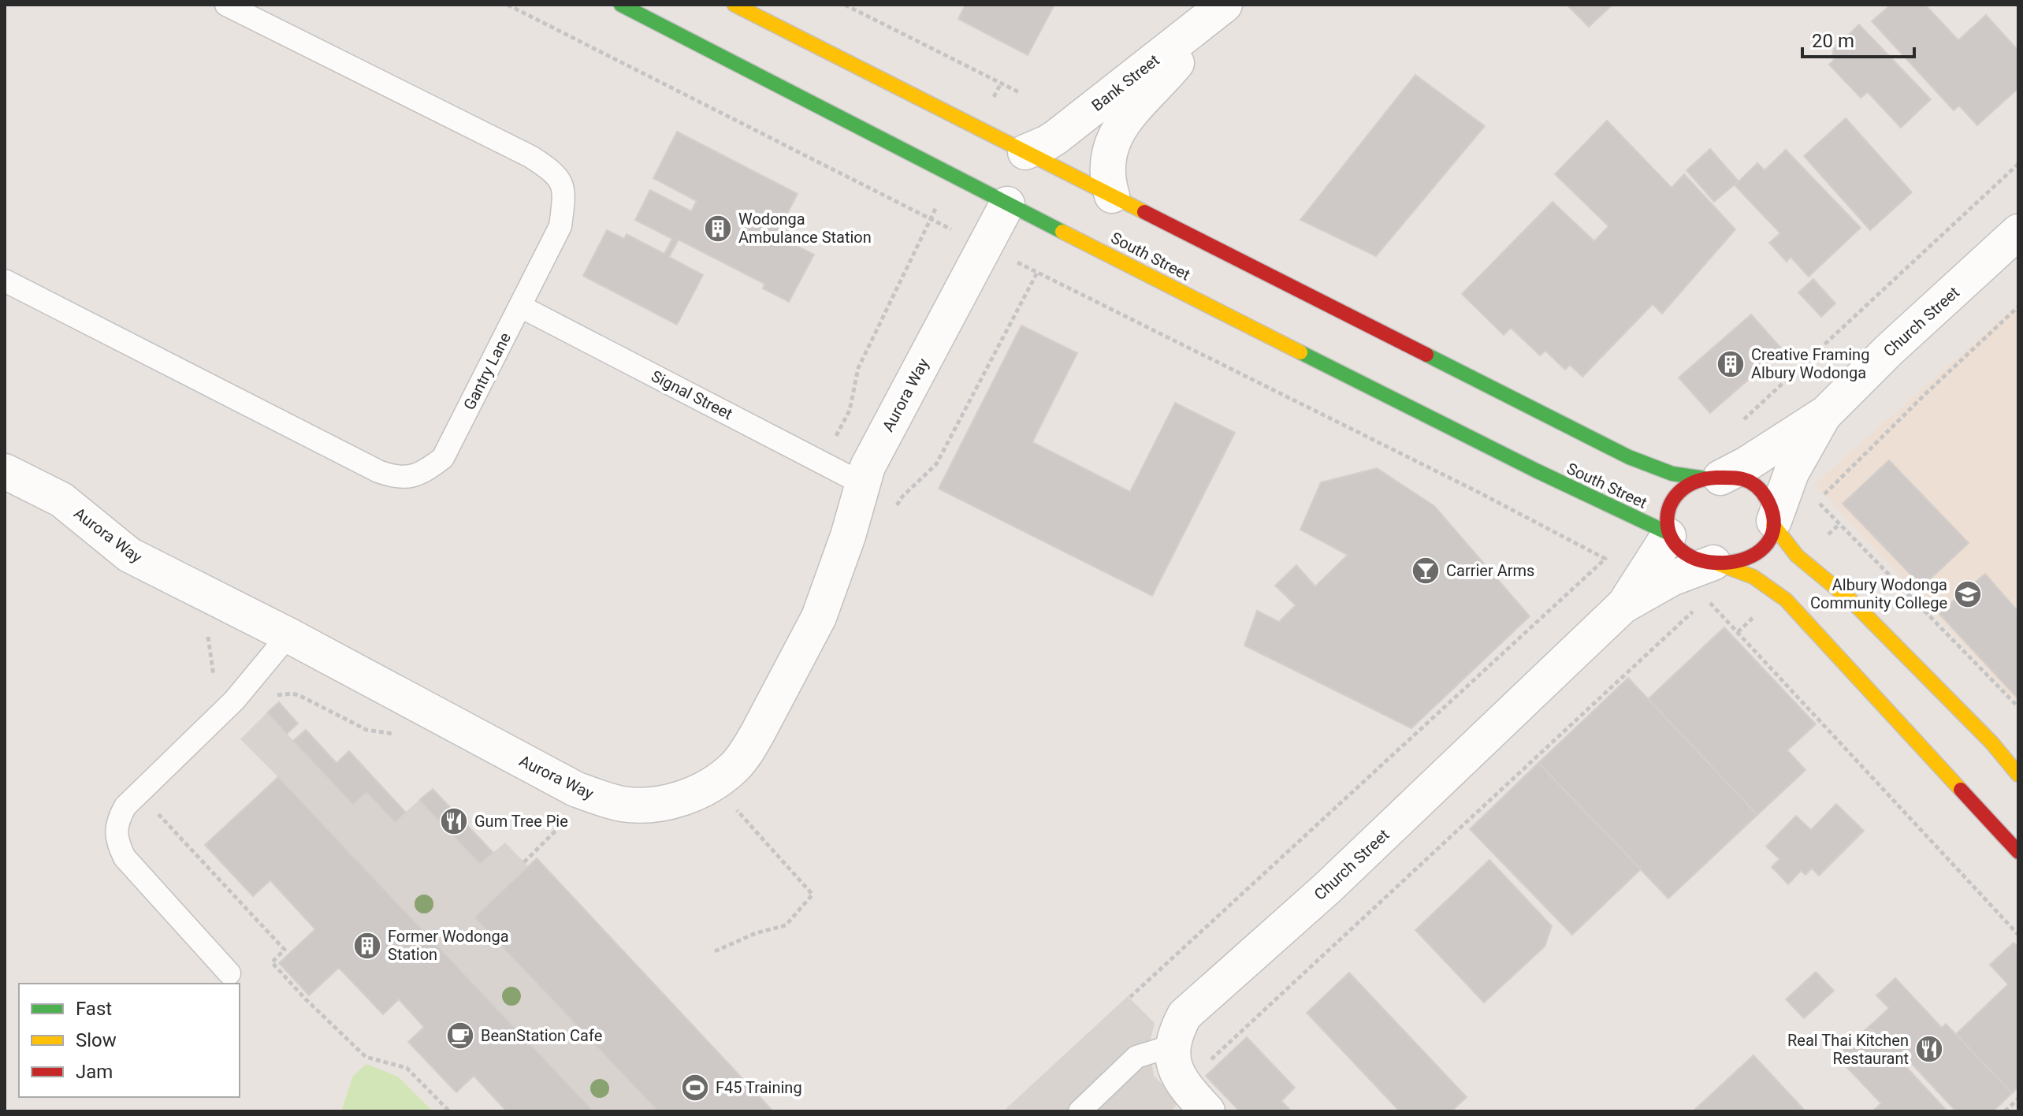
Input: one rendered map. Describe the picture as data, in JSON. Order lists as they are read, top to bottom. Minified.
{"streets":{"street":["Bank Street","South Street","Church Street","Aurora Way"],"lane":["Gantry Lane","Signal Street"]},"crossings":[["South Street","Church Street"],["South Street","Aurora Way"],["Gantry Lane","Signal Street"],["Signal Street","Aurora Way"]],"places":{"building":["Wodonga Ambulance Station","Creative Framing Albury Wodonga","Former Wodonga Station"],"bar":["Carrier Arms"],"school or university":["Albury Wodonga Community College"],"restaurant":["Gum Tree Pie","Real Thai Kitchen Restaurant"],"cafe":["BeanStation Cafe"],"sports":["F45 Training"]},"legend":["Fast","Slow","Jam"],"scale_bar":"20 m"}
